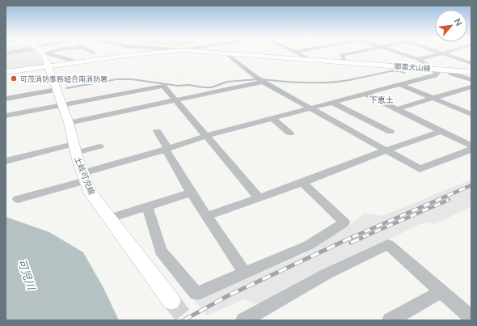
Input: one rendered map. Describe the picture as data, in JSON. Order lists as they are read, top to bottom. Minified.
{"streets":{"main road":["御嵩犬山線","土岐可児線"]},"crossings":[["御嵩犬山線","土岐可児線"]],"districts":["下恵土"],"water":["可児川"],"places":["可茂消防事務組合南消防署"],"north":"top right"}
